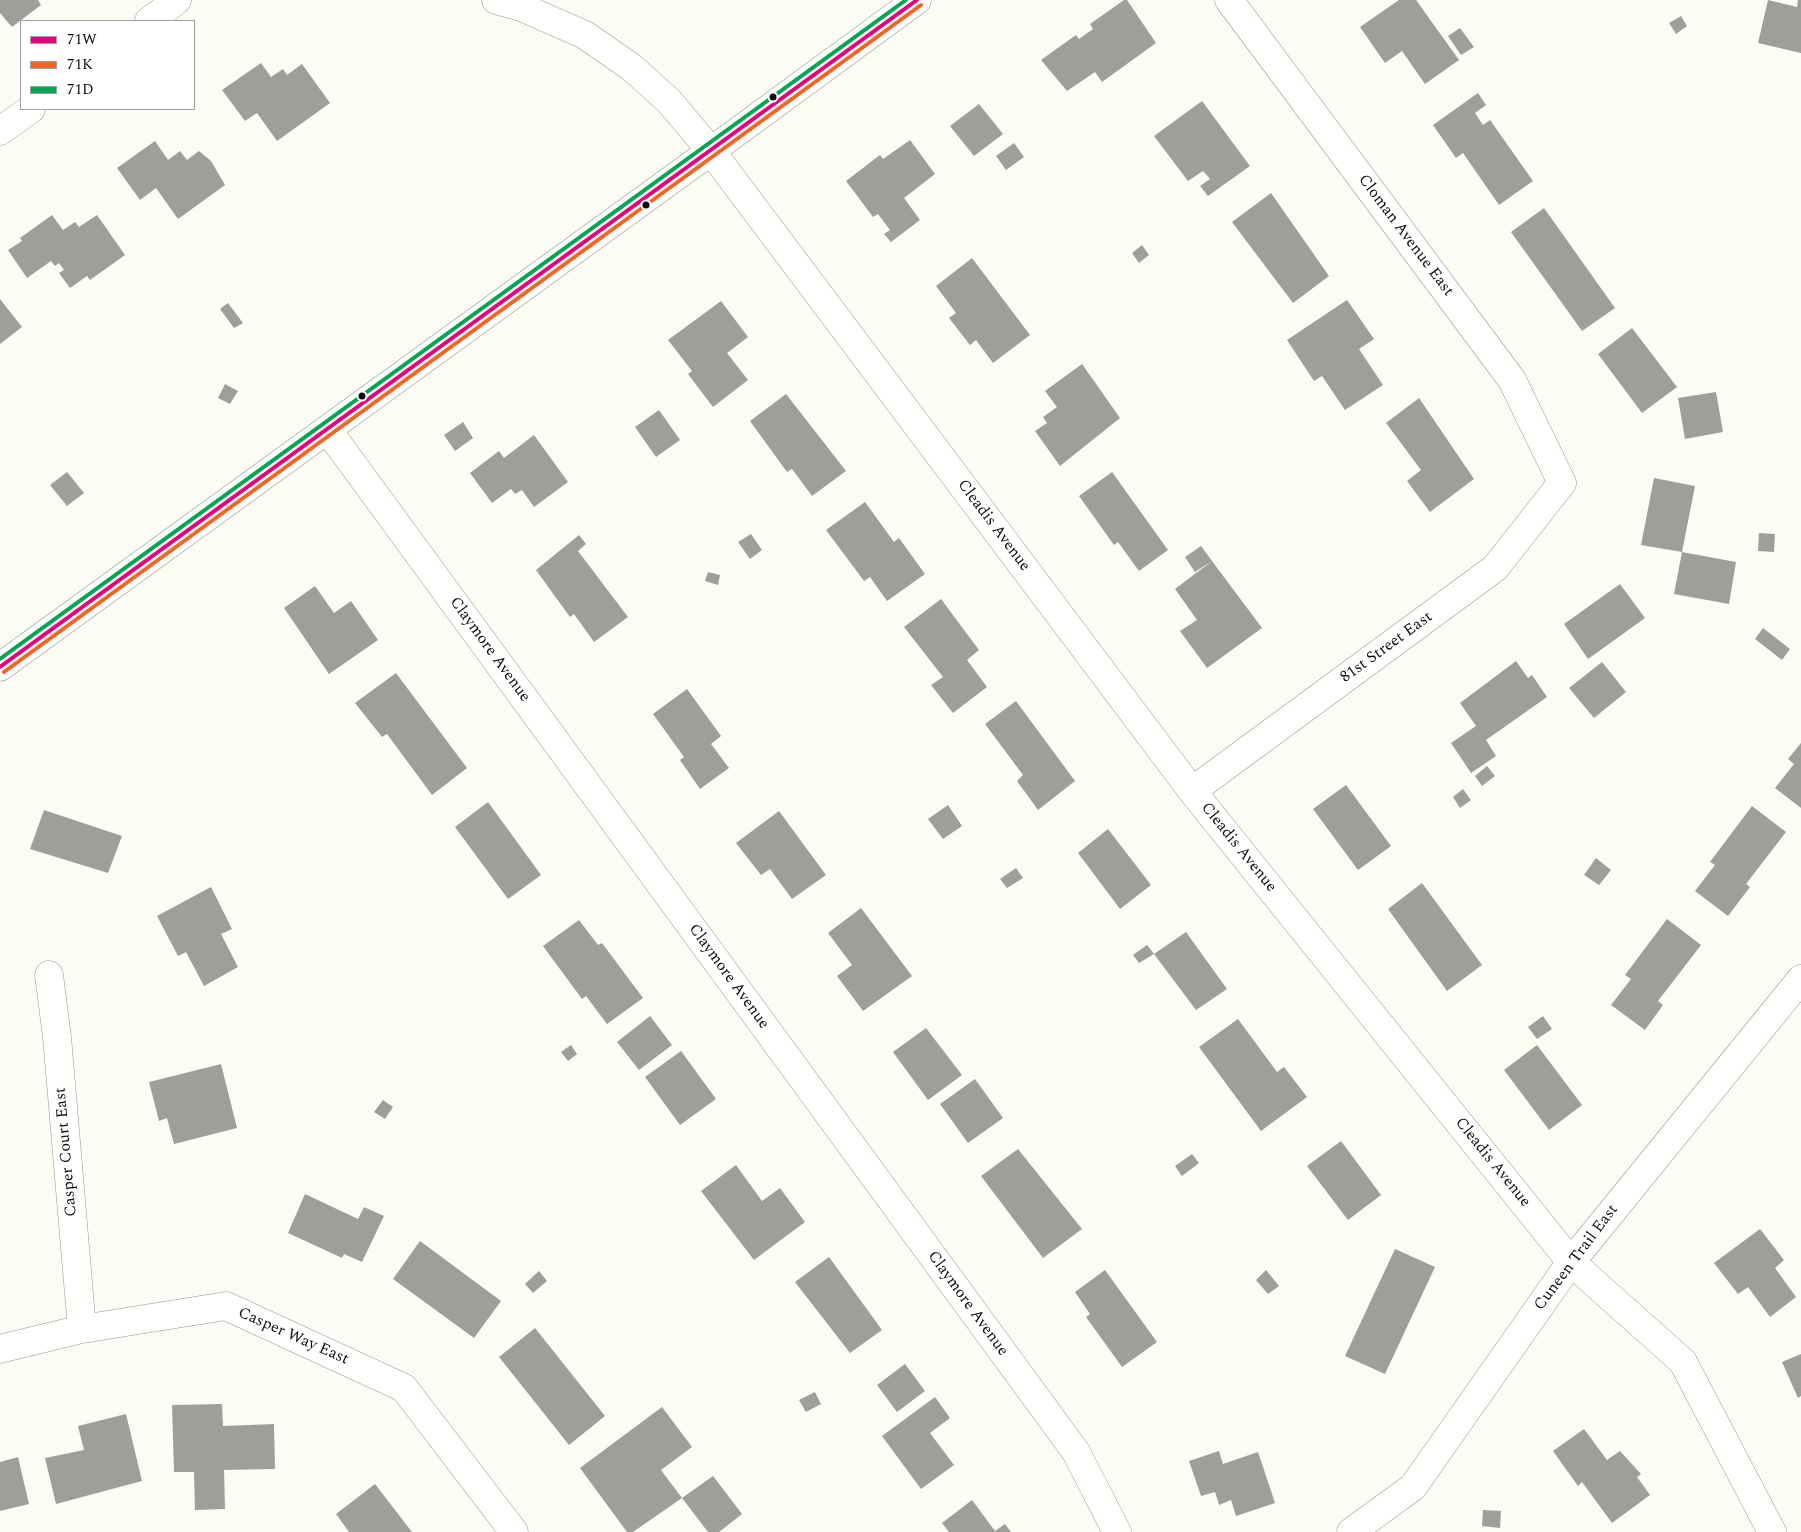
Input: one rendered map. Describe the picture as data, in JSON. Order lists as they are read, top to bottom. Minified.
{"streets":{"street":["Cloman Avenue East","Cleadis Avenue","81st Street East","Claymore Avenue","Casper Court East","Cuneen Trail East","Casper Way East"]},"crossings":[["Cloman Avenue East","81st Street East"],["Cleadis Avenue","81st Street East"],["Cleadis Avenue","Cuneen Trail East"],["Casper Court East","Casper Way East"]],"lines":["transit line 71W","transit line 71D","transit line 71K"],"legend":["71W","71K","71D"]}
